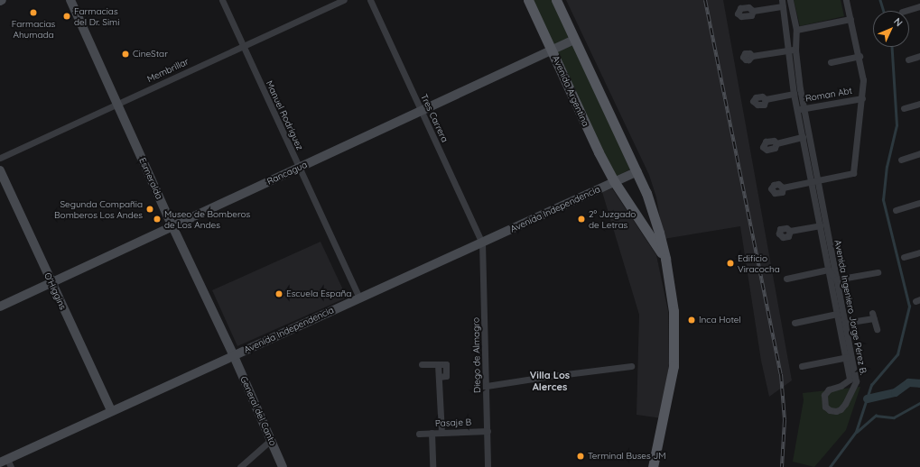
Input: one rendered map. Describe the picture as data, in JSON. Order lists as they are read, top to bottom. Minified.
{"streets":{"main road":["Avenida Argentina","Rancagua","Esmeralda","Avenida Independencia","O'Higgins","General del Canto"],"street":["Membrillar","Roman Abt","Manuel Rodríguez","Tres Carrera","Avenida Ingeniero Jorge Pérez B.","Diego de Almagro","Pasaje B"]},"crossings":[["Membrillar","Manuel Rodríguez"],["Membrillar","Esmeralda"],["Avenida Argentina","Rancagua"],["Avenida Argentina","Avenida Independencia"],["Roman Abt","Avenida Ingeniero Jorge Pérez B."],["Manuel Rodríguez","Rancagua"],["Manuel Rodríguez","Avenida Independencia"],["Tres Carrera","Rancagua"],["Tres Carrera","Avenida Independencia"],["Tres Carrera","Diego de Almagro"],["Rancagua","Esmeralda"],["Rancagua","O'Higgins"],["Esmeralda","Avenida Independencia"],["Esmeralda","General del Canto"],["Avenida Independencia","O'Higgins"],["Avenida Independencia","Diego de Almagro"],["Avenida Independencia","General del Canto"],["Diego de Almagro","Pasaje B"]],"districts":["Villa Los Alerces"],"places":["Farmacias Ahumada","Farmacias del Dr. Simi","CineStar","Segunda Compañia Bomberos Los Andes","Museo de Bomberos de Los Andes","2º Juzgado de Letras","Edificio Viracocha","Escuela España","Inca Hotel","Terminal Buses JM"],"north":"top right"}
